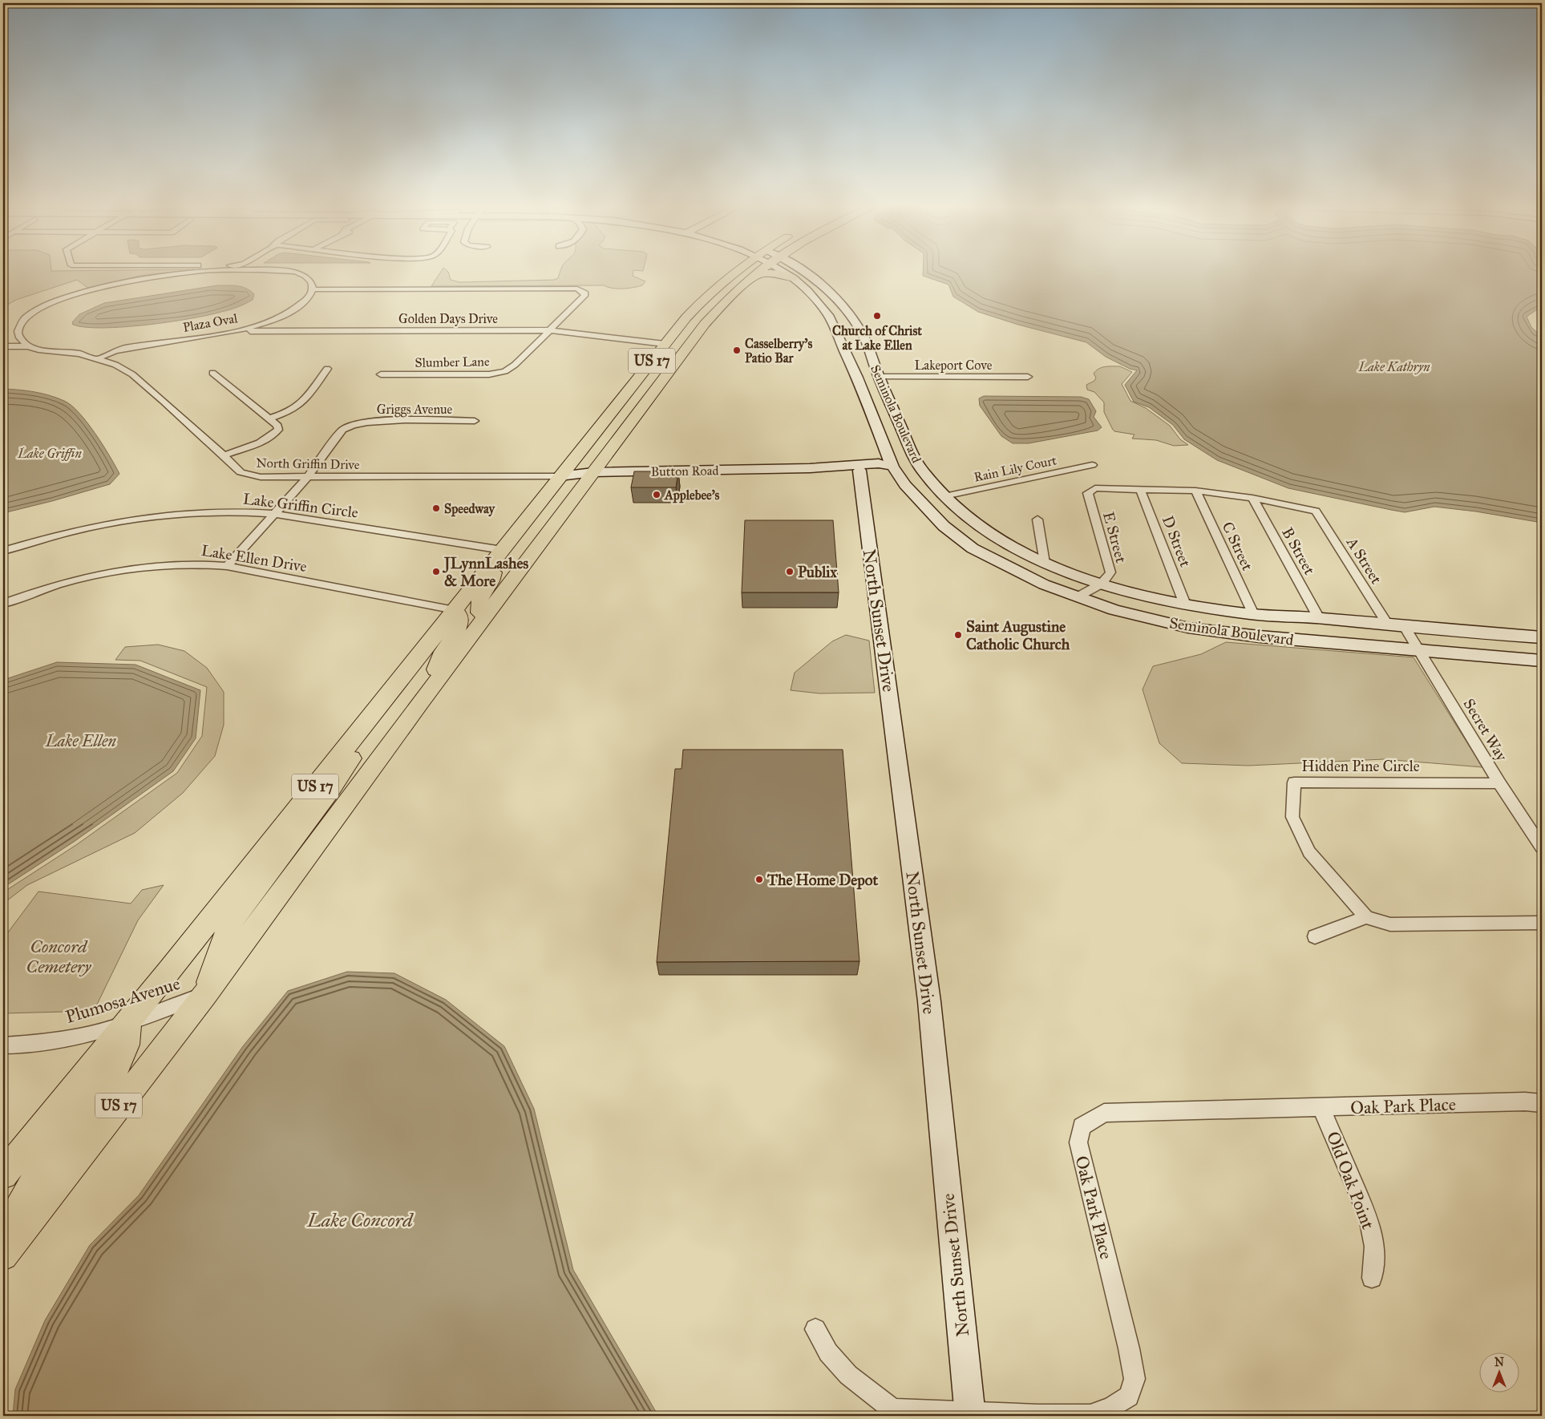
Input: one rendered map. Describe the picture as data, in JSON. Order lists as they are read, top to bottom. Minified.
{"streets":{"main road":["US 17","Seminola Boulevard","Button Road","North Sunset Drive"],"street":["Golden Days Drive","Plaza Oval","Slumber Lane","Lakeport Cove","Griggs Avenue","North Griffin Drive","Rain Lily Court","Lake Griffin Circle","E Street","D Street","C Street","B Street","Lake Ellen Drive","A Street","Secret Way","Hidden Pine Circle","Plumosa Avenue","Oak Park Place","Old Oak Point"]},"crossings":[["Golden Days Drive","Plaza Oval"],["Golden Days Drive","US 17"],["Golden Days Drive","Slumber Lane"],["Plaza Oval","Slumber Lane"],["Plaza Oval","North Griffin Drive"],["US 17","North Griffin Drive"],["US 17","Button Road"],["US 17","Lake Griffin Circle"],["US 17","Lake Ellen Drive"],["US 17","Plumosa Avenue"],["Lakeport Cove","Seminola Boulevard"],["Griggs Avenue","North Griffin Drive"],["Seminola Boulevard","Rain Lily Court"],["Seminola Boulevard","Button Road"],["Seminola Boulevard","E Street"],["Seminola Boulevard","D Street"],["Seminola Boulevard","C Street"],["Seminola Boulevard","B Street"],["Seminola Boulevard","A Street"],["Seminola Boulevard","Secret Way"],["North Griffin Drive","Button Road"],["Button Road","North Sunset Drive"],["E Street","D Street"],["B Street","A Street"],["North Sunset Drive","Oak Park Place"],["Secret Way","Hidden Pine Circle"],["Oak Park Place","Old Oak Point"]],"water":["Lake Kathryn","Lake Griffin","Lake Ellen","Lake Concord"],"parks":["Concord Cemetery"],"places":["Church of Christ at Lake Ellen","Casselberry's Patio Bar","Applebee's","Speedway","JLynnLashes & More","Publix","Saint Augustine Catholic Church","The Home Depot"],"north":"top"}
